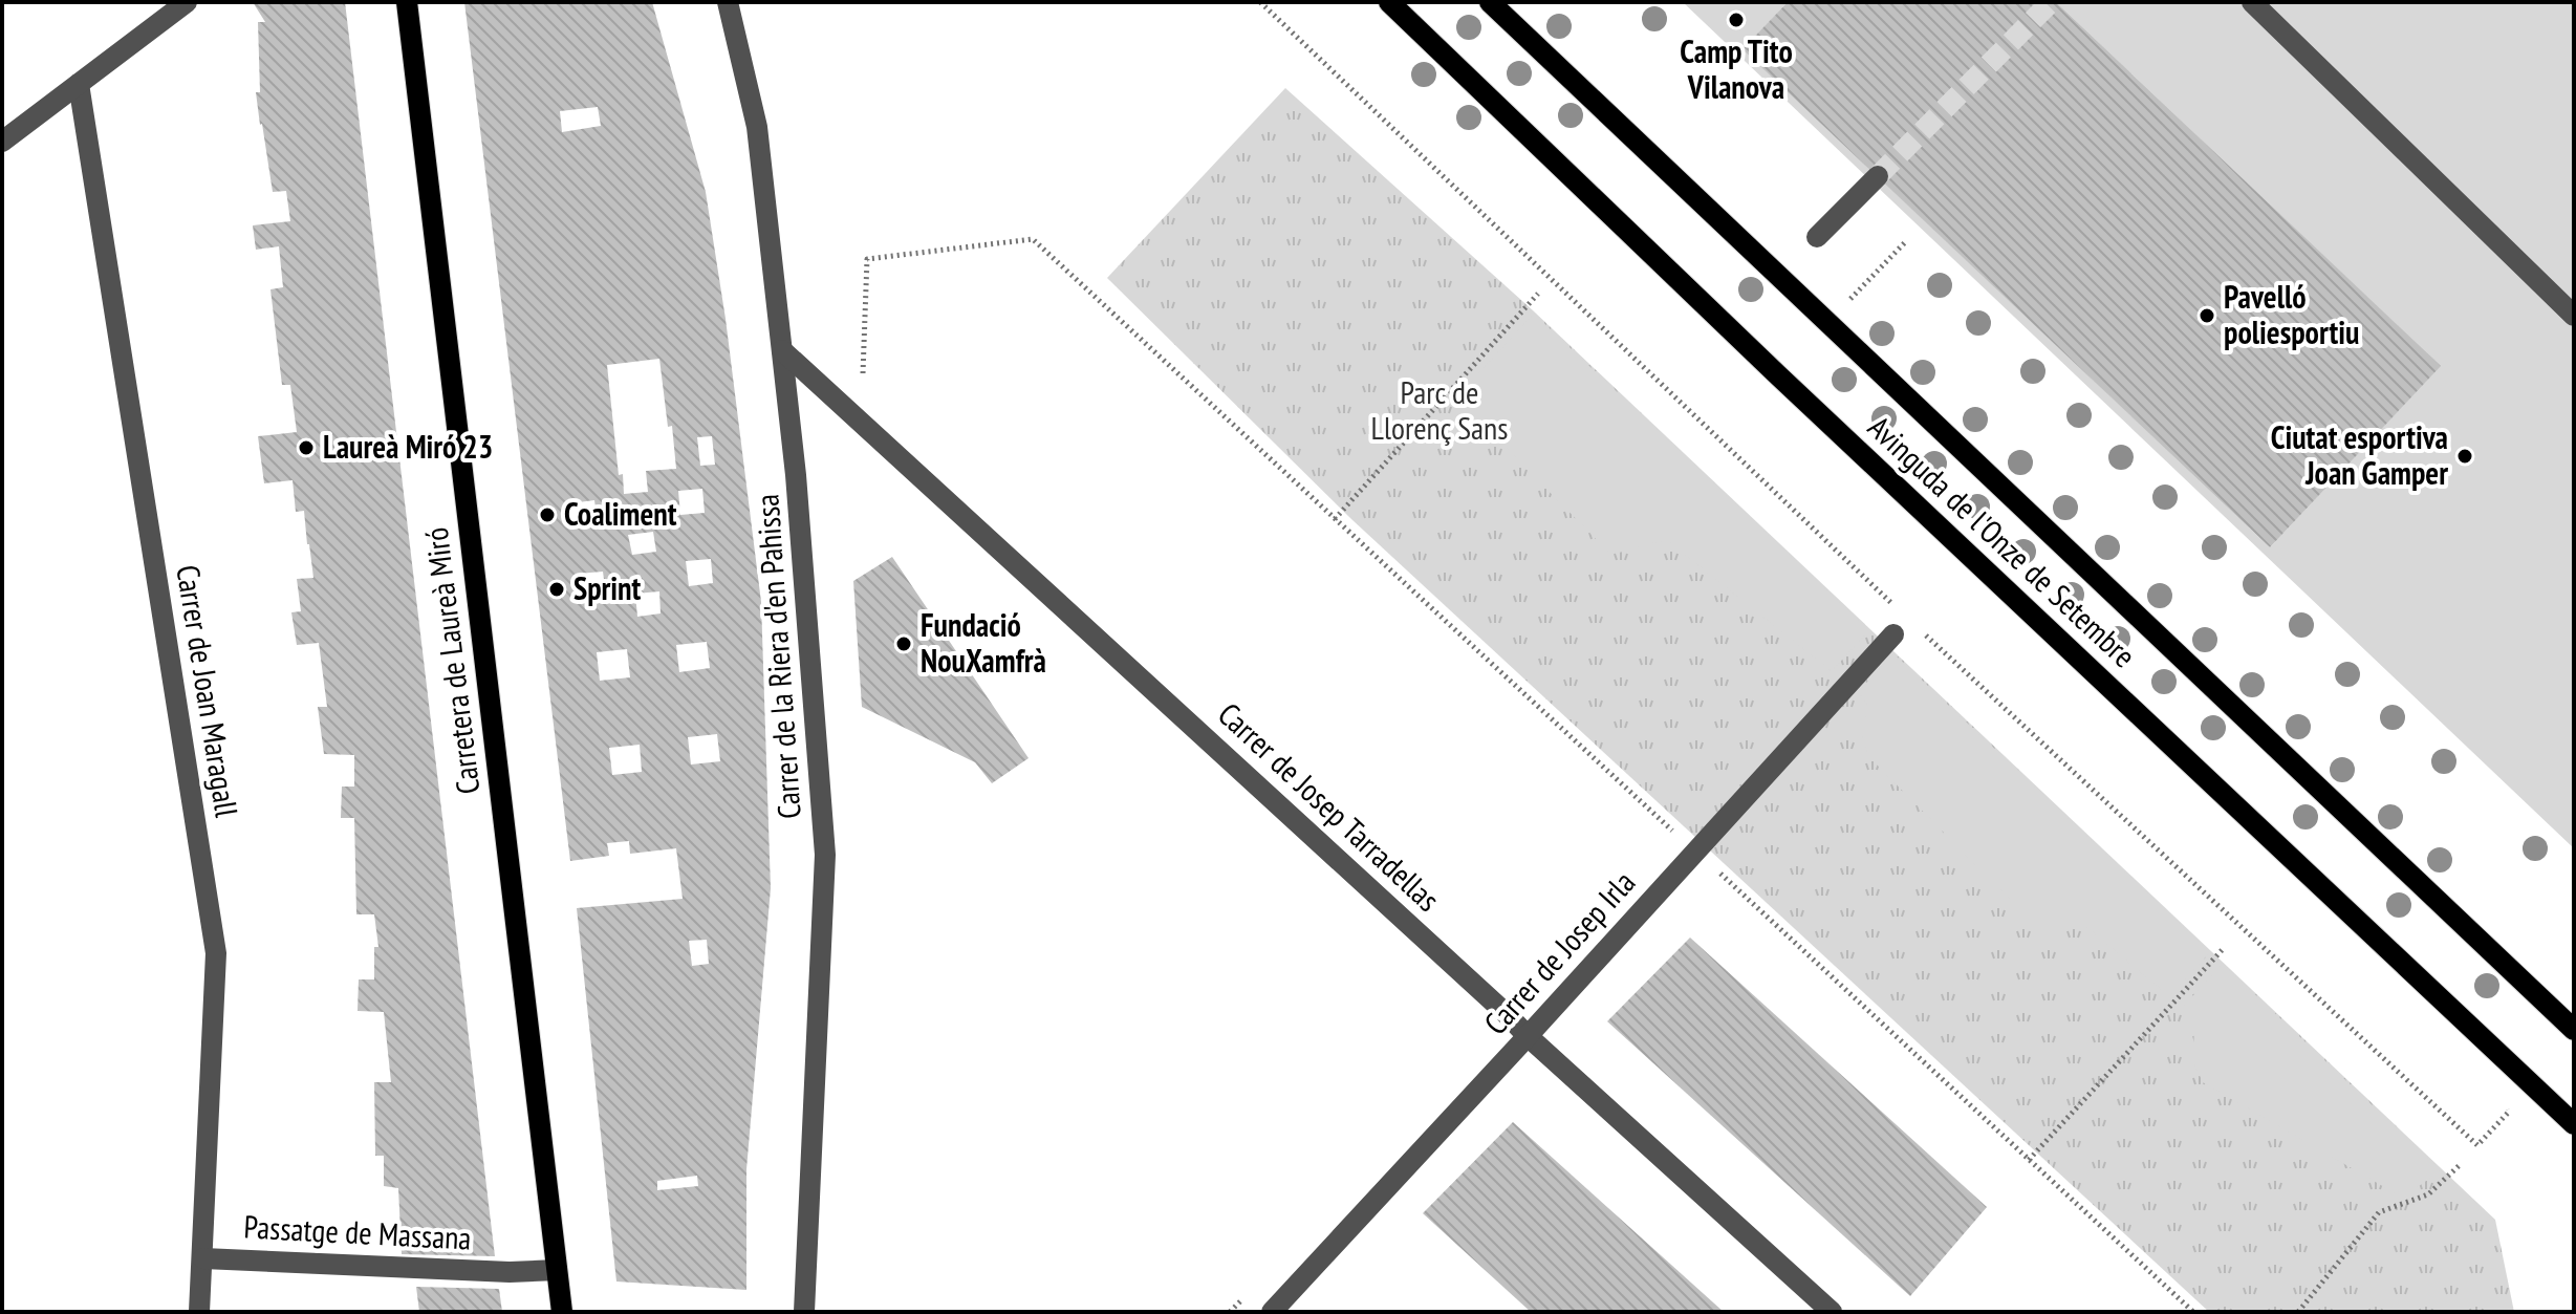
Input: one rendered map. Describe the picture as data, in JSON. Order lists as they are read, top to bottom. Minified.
{"streets":{"main road":["Avinguda de l'Onze de Setembre","Carretera de Laureà Miró"],"street":["Carrer de la Riera d'en Pahissa","Carrer de Joan Maragall","Carrer de Josep Tarradellas","Carrer de Josep Irla","Passatge de Massana"]},"crossings":[["Carrer de la Riera d'en Pahissa","Carrer de Josep Tarradellas"],["Carretera de Laureà Miró","Passatge de Massana"],["Carrer de Joan Maragall","Passatge de Massana"],["Carrer de Josep Tarradellas","Carrer de Josep Irla"]],"parks":["Parc de Llorenç Sans"],"places":["Camp Tito Vilanova","Pavelló poliesportiu","Laureà Miró 23","Ciutat esportiva Joan Gamper","Coaliment","Sprint","Fundació NouXamfrà"]}
